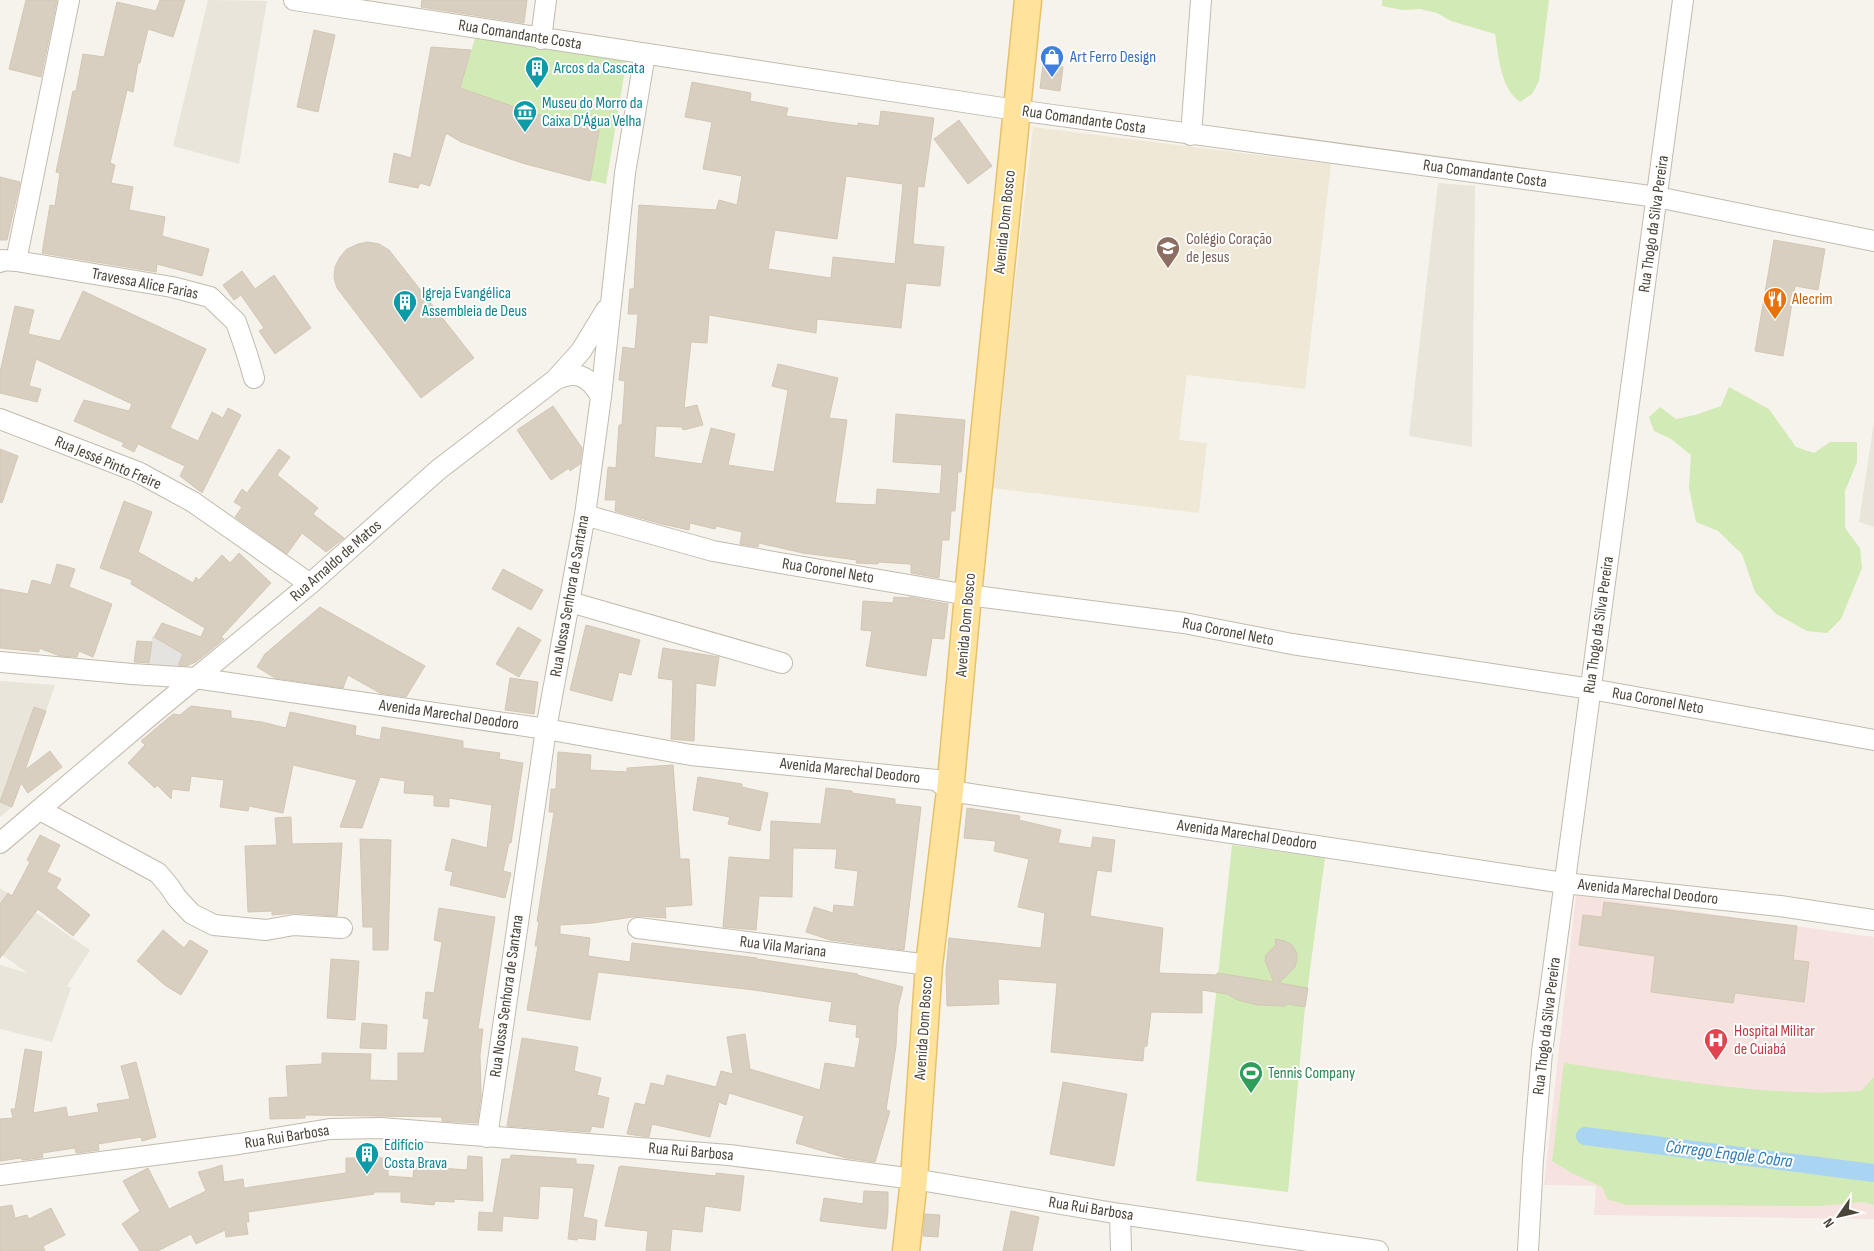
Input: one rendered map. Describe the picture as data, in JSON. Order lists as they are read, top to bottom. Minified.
{"streets":{"main road":["Avenida Dom Bosco"],"street":["Rua Comandante Costa","Rua Thogo da Silva Pereira","Travessa Alice Farias","Rua Jessé Pinto Freire","Rua Arnaldo de Matos","Rua Coronel Neto","Rua Nossa Senhora de Santana","Avenida Marechal Deodoro","Rua Vila Mariana","Rua Rui Barbosa"]},"crossings":[["Rua Comandante Costa","Avenida Dom Bosco"],["Rua Comandante Costa","Rua Thogo da Silva Pereira"],["Rua Comandante Costa","Rua Nossa Senhora de Santana"],["Avenida Dom Bosco","Rua Coronel Neto"],["Avenida Dom Bosco","Avenida Marechal Deodoro"],["Avenida Dom Bosco","Rua Vila Mariana"],["Avenida Dom Bosco","Rua Rui Barbosa"],["Rua Thogo da Silva Pereira","Rua Coronel Neto"],["Rua Thogo da Silva Pereira","Avenida Marechal Deodoro"],["Rua Jessé Pinto Freire","Rua Arnaldo de Matos"],["Rua Arnaldo de Matos","Rua Nossa Senhora de Santana"],["Rua Arnaldo de Matos","Avenida Marechal Deodoro"],["Rua Coronel Neto","Rua Nossa Senhora de Santana"],["Rua Nossa Senhora de Santana","Avenida Marechal Deodoro"],["Rua Nossa Senhora de Santana","Rua Rui Barbosa"]],"water":["Córrego Engole Cobra"],"places":{"shop":["Art Ferro Design"],"building":["Arcos da Cascata","Igreja Evangélica Assembleia de Deus","Edifício Costa Brava"],"museum":["Museu do Morro da Caixa D'Água Velha"],"school or university":["Colégio Coração de Jesus"],"restaurant":["Alecrim"],"hospital":["Hospital Militar de Cuiabá"],"sports":["Tennis Company"]},"north":"bottom left"}
